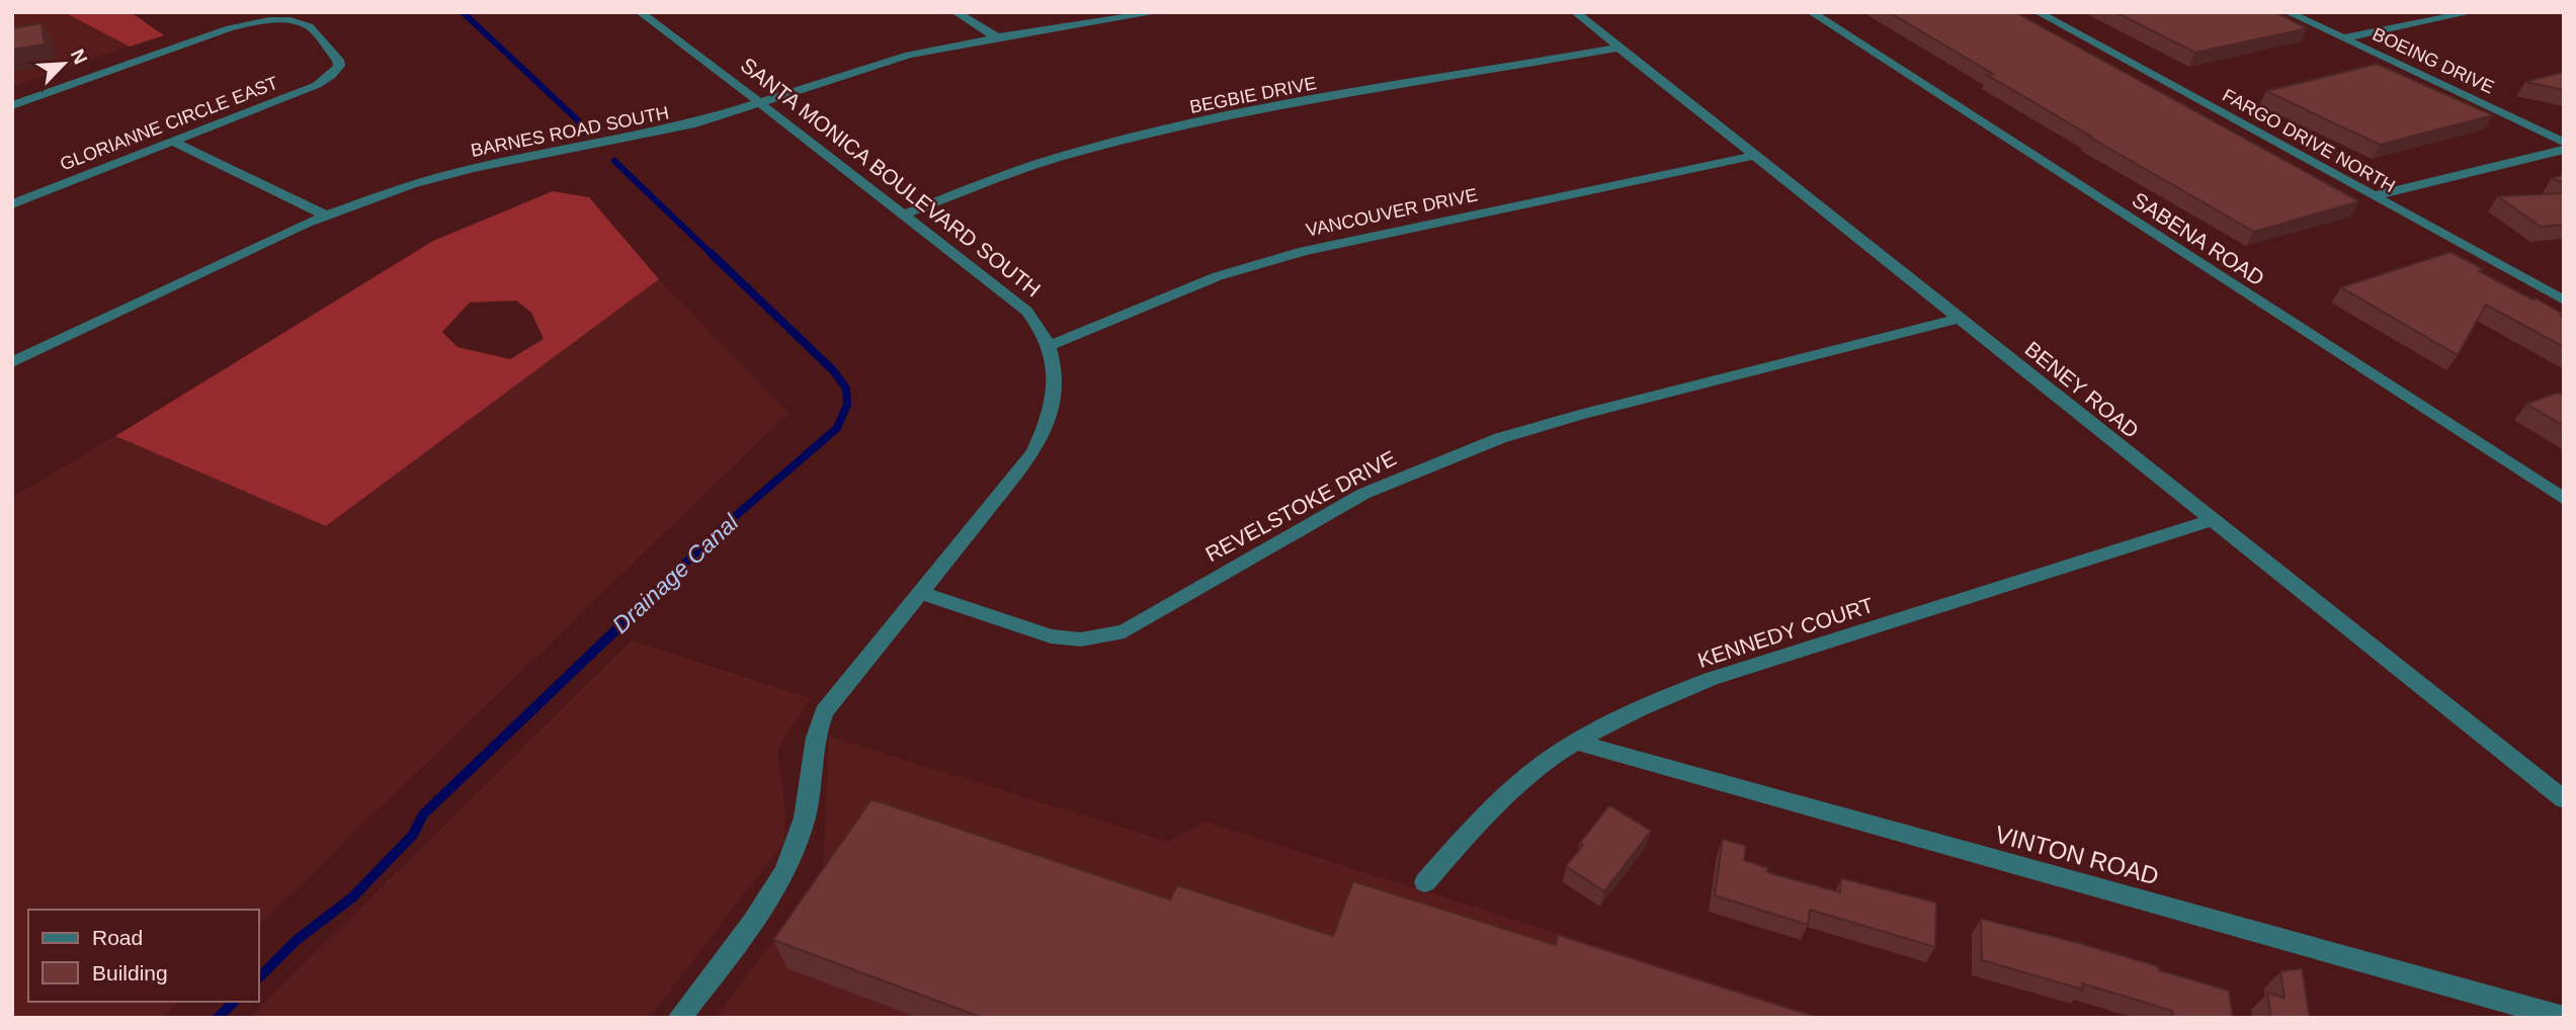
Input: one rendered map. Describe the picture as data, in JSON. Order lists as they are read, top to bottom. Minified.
{"streets":{"street":["BOEING DRIVE","BEGBIE DRIVE","GLORIANNE CIRCLE EAST","BARNES ROAD SOUTH","FARGO DRIVE NORTH","SANTA MONICA BOULEVARD SOUTH","VANCOUVER DRIVE","SABENA ROAD","BENEY ROAD","REVELSTOKE DRIVE","KENNEDY COURT","VINTON ROAD"]},"crossings":[["BEGBIE DRIVE","SANTA MONICA BOULEVARD SOUTH"],["BEGBIE DRIVE","BENEY ROAD"],["BARNES ROAD SOUTH","SANTA MONICA BOULEVARD SOUTH"],["SANTA MONICA BOULEVARD SOUTH","VANCOUVER DRIVE"],["SANTA MONICA BOULEVARD SOUTH","REVELSTOKE DRIVE"],["VANCOUVER DRIVE","BENEY ROAD"],["BENEY ROAD","REVELSTOKE DRIVE"],["BENEY ROAD","KENNEDY COURT"],["KENNEDY COURT","VINTON ROAD"]],"water":["Drainage Canal"],"legend":["Road","Building"],"north":"top right"}
